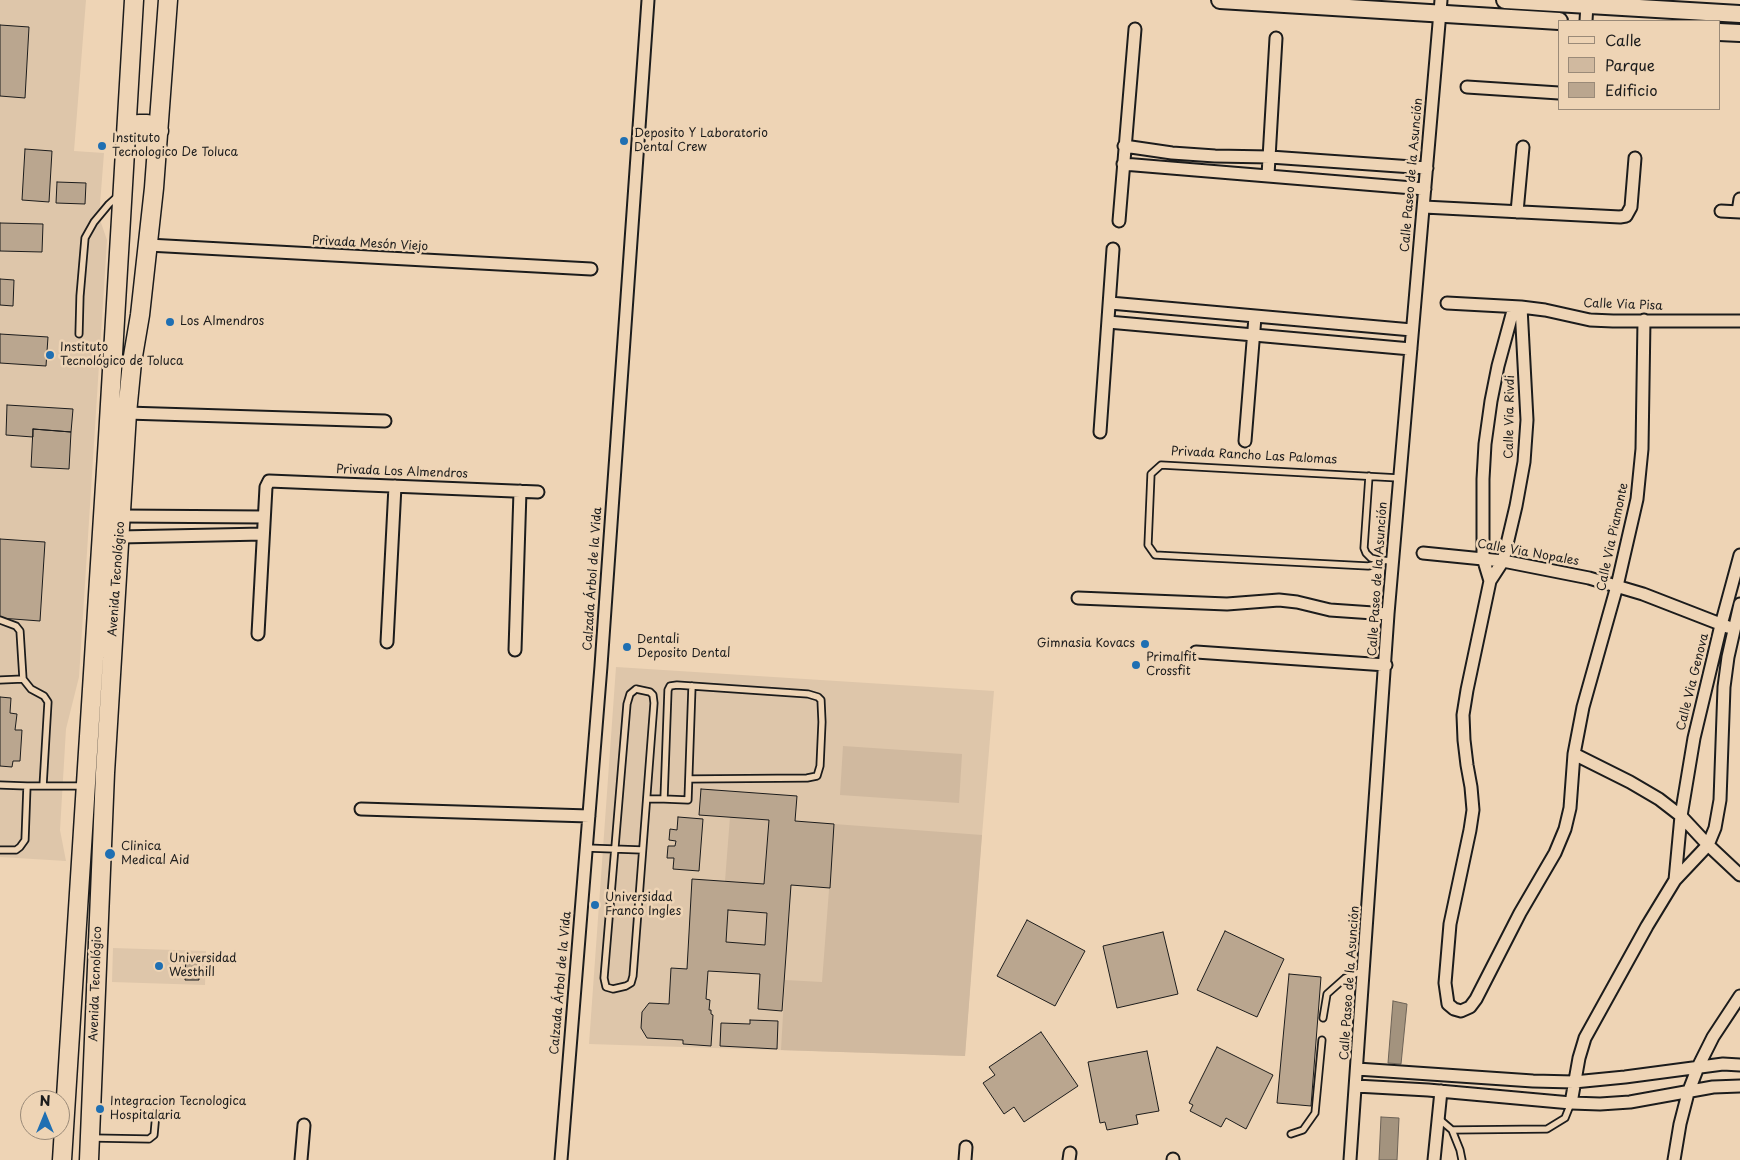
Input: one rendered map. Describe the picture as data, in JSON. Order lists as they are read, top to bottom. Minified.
{"streets":{"main road":["Avenida Tecnológico"],"street":["Calle Paseo de la Asunción","Privada Mesón Viejo","Calle Via Pisa","Calle Via Rivdi","Privada Los Almendros","Calle Via Piamonte","Calle Via Nopales","Calzada Árbol de la Vida","Calle Via Genova"],"lane":["Privada Rancho Las Palomas"]},"crossings":[["Calle Paseo de la Asunción","Privada Rancho Las Palomas"],["Privada Mesón Viejo","Avenida Tecnológico"],["Calle Via Pisa","Calle Via Rivdi"],["Calle Via Pisa","Calle Via Piamonte"],["Calle Via Rivdi","Calle Via Piamonte"],["Calle Via Rivdi","Calle Via Nopales"],["Calle Via Piamonte","Calle Via Nopales"],["Calle Via Nopales","Calle Via Genova"]],"places":["Deposito Y Laboratorio Dental Crew","Instituto Tecnologico De Toluca","Los Almendros","Instituto Tecnológico de Toluca","Gimnasia Kovacs","Dentali Deposito Dental","Primalfit Crossfit","Clinica Medical Aid","Universidad Franco Ingles","Universidad Westhill","Integracion Tecnologica Hospitalaria"],"legend":["Calle","Parque","Edificio"],"north":"top"}
